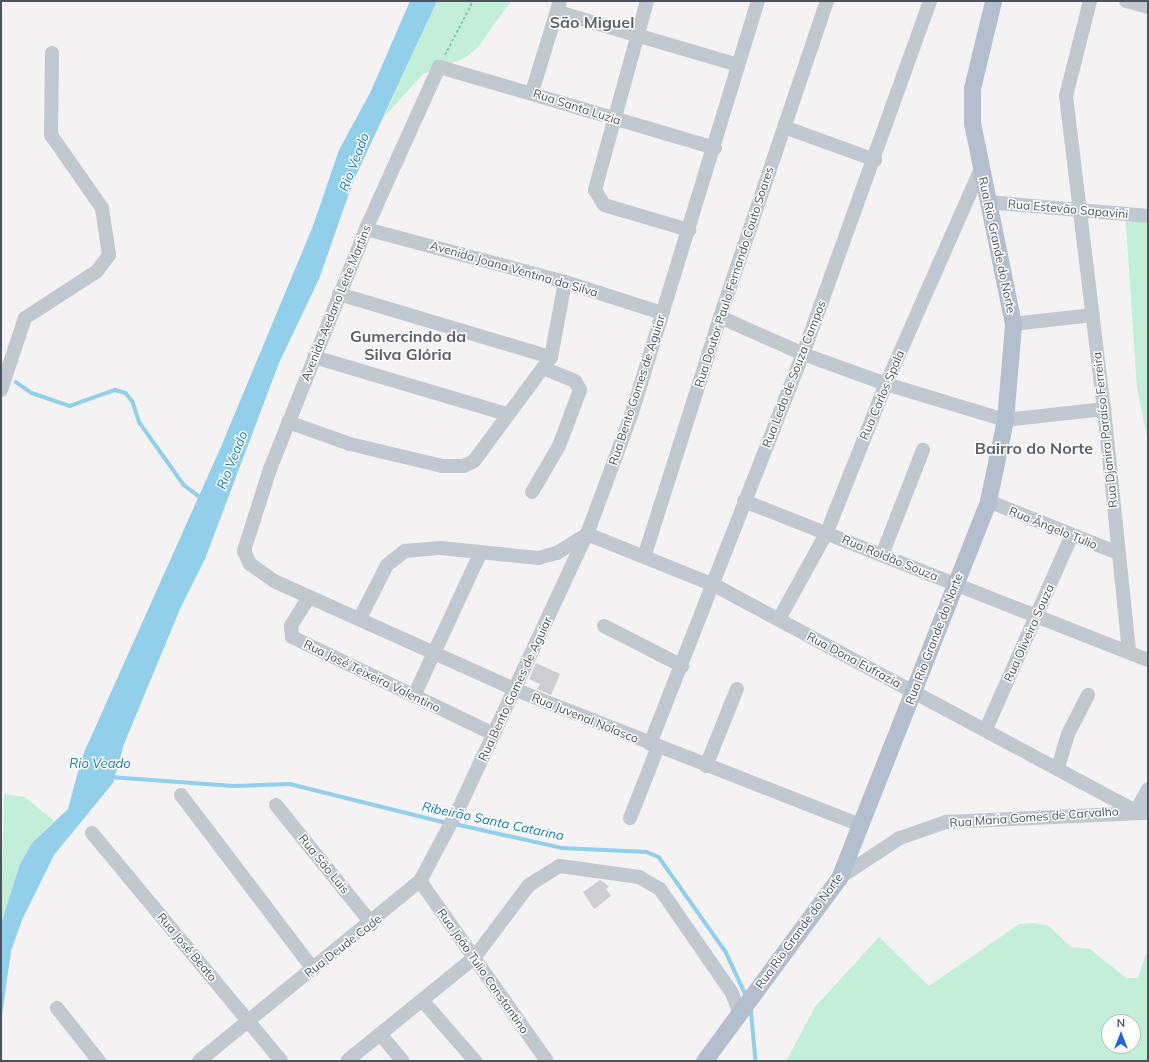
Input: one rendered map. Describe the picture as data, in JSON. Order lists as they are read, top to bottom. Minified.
{"streets":{"main road":["Rua Rio Grande do Norte"],"street":["Rua Santa Luzia","Rua Estevão Sapavini","Avenida Joana Ventina da Silva","Rua Doutor Paulo Fernando Couto Soares","Avenida Aedano Leite Martins","Rua Leda de Souza Campos","Rua Bento Gomes de Aguiar","Rua Carlos Spala","Rua Djanira Paraíso Ferreira","Rua Ângelo Tulio","Rua Roldão Souza","Rua Oliveira Souza","Rua Dona Eufrazia","Rua José Teixeira Valentino","Rua Juvenal Nolasco","Rua Maria Gomes de Carvalho","Rua São Luis","Rua Deude Cade","Rua José Beato","Rua João Tulio Constantino"]},"crossings":[["Rua Santa Luzia","Avenida Aedano Leite Martins"],["Rua Santa Luzia","Rua Bento Gomes de Aguiar"],["Rua Estevão Sapavini","Rua Rio Grande do Norte"],["Rua Estevão Sapavini","Rua Djanira Paraíso Ferreira"],["Rua Rio Grande do Norte","Rua Carlos Spala"],["Rua Rio Grande do Norte","Rua Ângelo Tulio"],["Rua Rio Grande do Norte","Rua Roldão Souza"],["Rua Rio Grande do Norte","Rua Dona Eufrazia"],["Rua Rio Grande do Norte","Rua Juvenal Nolasco"],["Rua Rio Grande do Norte","Rua Maria Gomes de Carvalho"],["Avenida Joana Ventina da Silva","Avenida Aedano Leite Martins"],["Avenida Joana Ventina da Silva","Rua Bento Gomes de Aguiar"],["Rua Doutor Paulo Fernando Couto Soares","Rua Dona Eufrazia"],["Avenida Aedano Leite Martins","Rua Juvenal Nolasco"],["Rua Leda de Souza Campos","Rua Roldão Souza"],["Rua Leda de Souza Campos","Rua Dona Eufrazia"],["Rua Leda de Souza Campos","Rua Juvenal Nolasco"],["Rua Bento Gomes de Aguiar","Rua Dona Eufrazia"],["Rua Bento Gomes de Aguiar","Rua José Teixeira Valentino"],["Rua Bento Gomes de Aguiar","Rua Juvenal Nolasco"],["Rua Bento Gomes de Aguiar","Rua Deude Cade"],["Rua Carlos Spala","Rua Roldão Souza"],["Rua Carlos Spala","Rua Dona Eufrazia"],["Rua Djanira Paraíso Ferreira","Rua Ângelo Tulio"],["Rua Djanira Paraíso Ferreira","Rua Roldão Souza"],["Rua Ângelo Tulio","Rua Oliveira Souza"],["Rua Roldão Souza","Rua Oliveira Souza"],["Rua Oliveira Souza","Rua Dona Eufrazia"],["Rua Dona Eufrazia","Rua Maria Gomes de Carvalho"],["Rua José Teixeira Valentino","Rua Juvenal Nolasco"],["Rua São Luis","Rua Deude Cade"],["Rua Deude Cade","Rua José Beato"],["Rua Deude Cade","Rua João Tulio Constantino"]],"districts":["São Miguel","Gumercindo da Silva Glória","Bairro do Norte"],"water":["Rio Veado","Ribeirão Santa Catarina"],"north":"top"}
